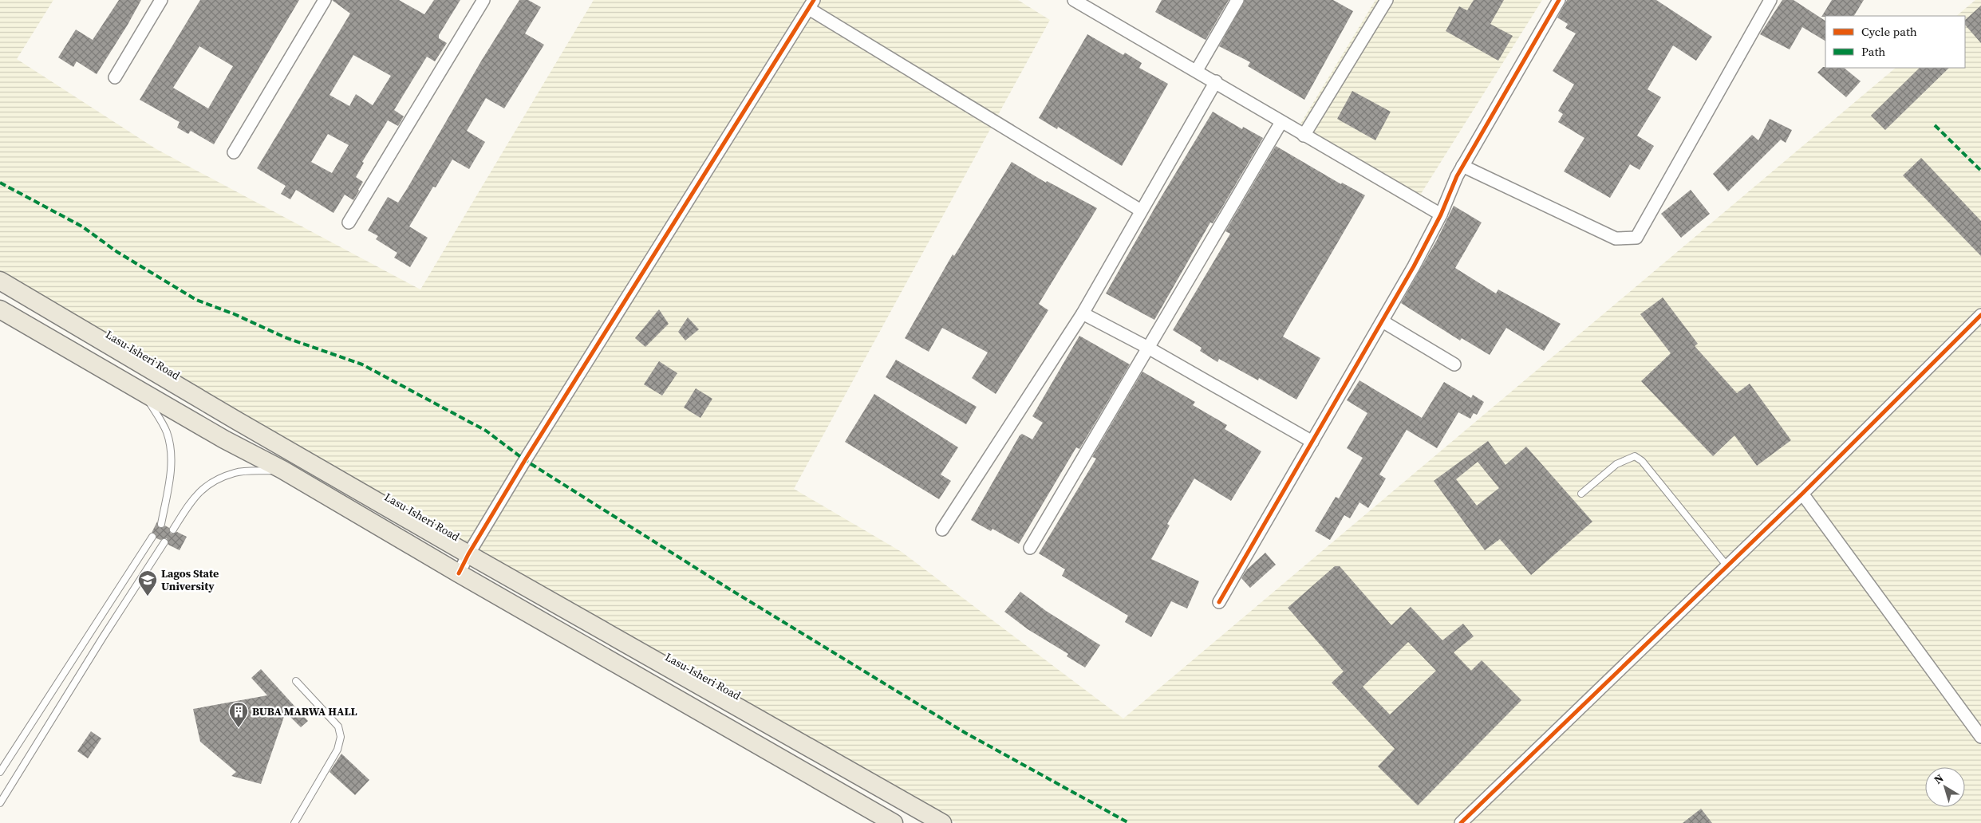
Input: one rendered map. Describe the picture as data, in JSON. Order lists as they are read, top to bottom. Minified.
{"streets":{"main road":["Lasu-Isheri Road"]},"places":{"school or university":["Lagos State University"],"building":["BUBA MARWA HALL"]},"legend":["Cycle path","Path"],"north":"top left"}
